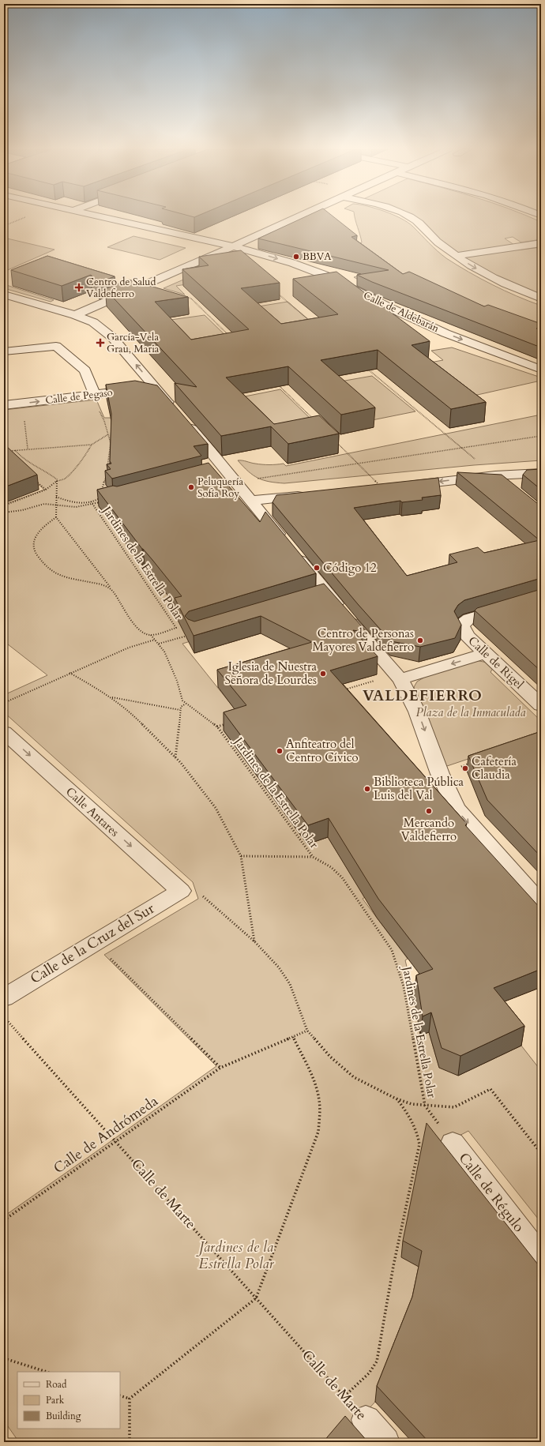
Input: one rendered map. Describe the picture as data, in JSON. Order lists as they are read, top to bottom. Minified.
{"streets":{"street":["Calle de Aldebarán","Calle de Pegaso","Calle de Rigel","Calle Antares","Calle de la Cruz del Sur","Calle de Régulo","Calle de Marte"],"path":["Jardines de la Estrella Polar","Calle de Andrómeda"]},"crossings":[["Jardines de la Estrella Polar","Calle de Régulo"],["Calle Antares","Calle de la Cruz del Sur"],["Calle de Andrómeda","Calle de Marte"]],"one_way":["Calle Antares"],"districts":["VALDEFIERRO"],"parks":["Plaza de la Inmaculada","Jardines de la Estrella Polar"],"places":{"other":["BBVA","Peluquería Sofía Roy","Código 12","Centro de Personas Mayores Valdefierro","Iglesia de Nuestra Señora de Lourdes","Anfiteatro del Centro Cívico","Cafetería Claudia","Biblioteca Pública Luis del Val","Mercando Valdefierro"],"health":["Centro de Salud Valdefierro","García-Vela Grau, Maria"]},"legend":["Road","Park","Building"]}
